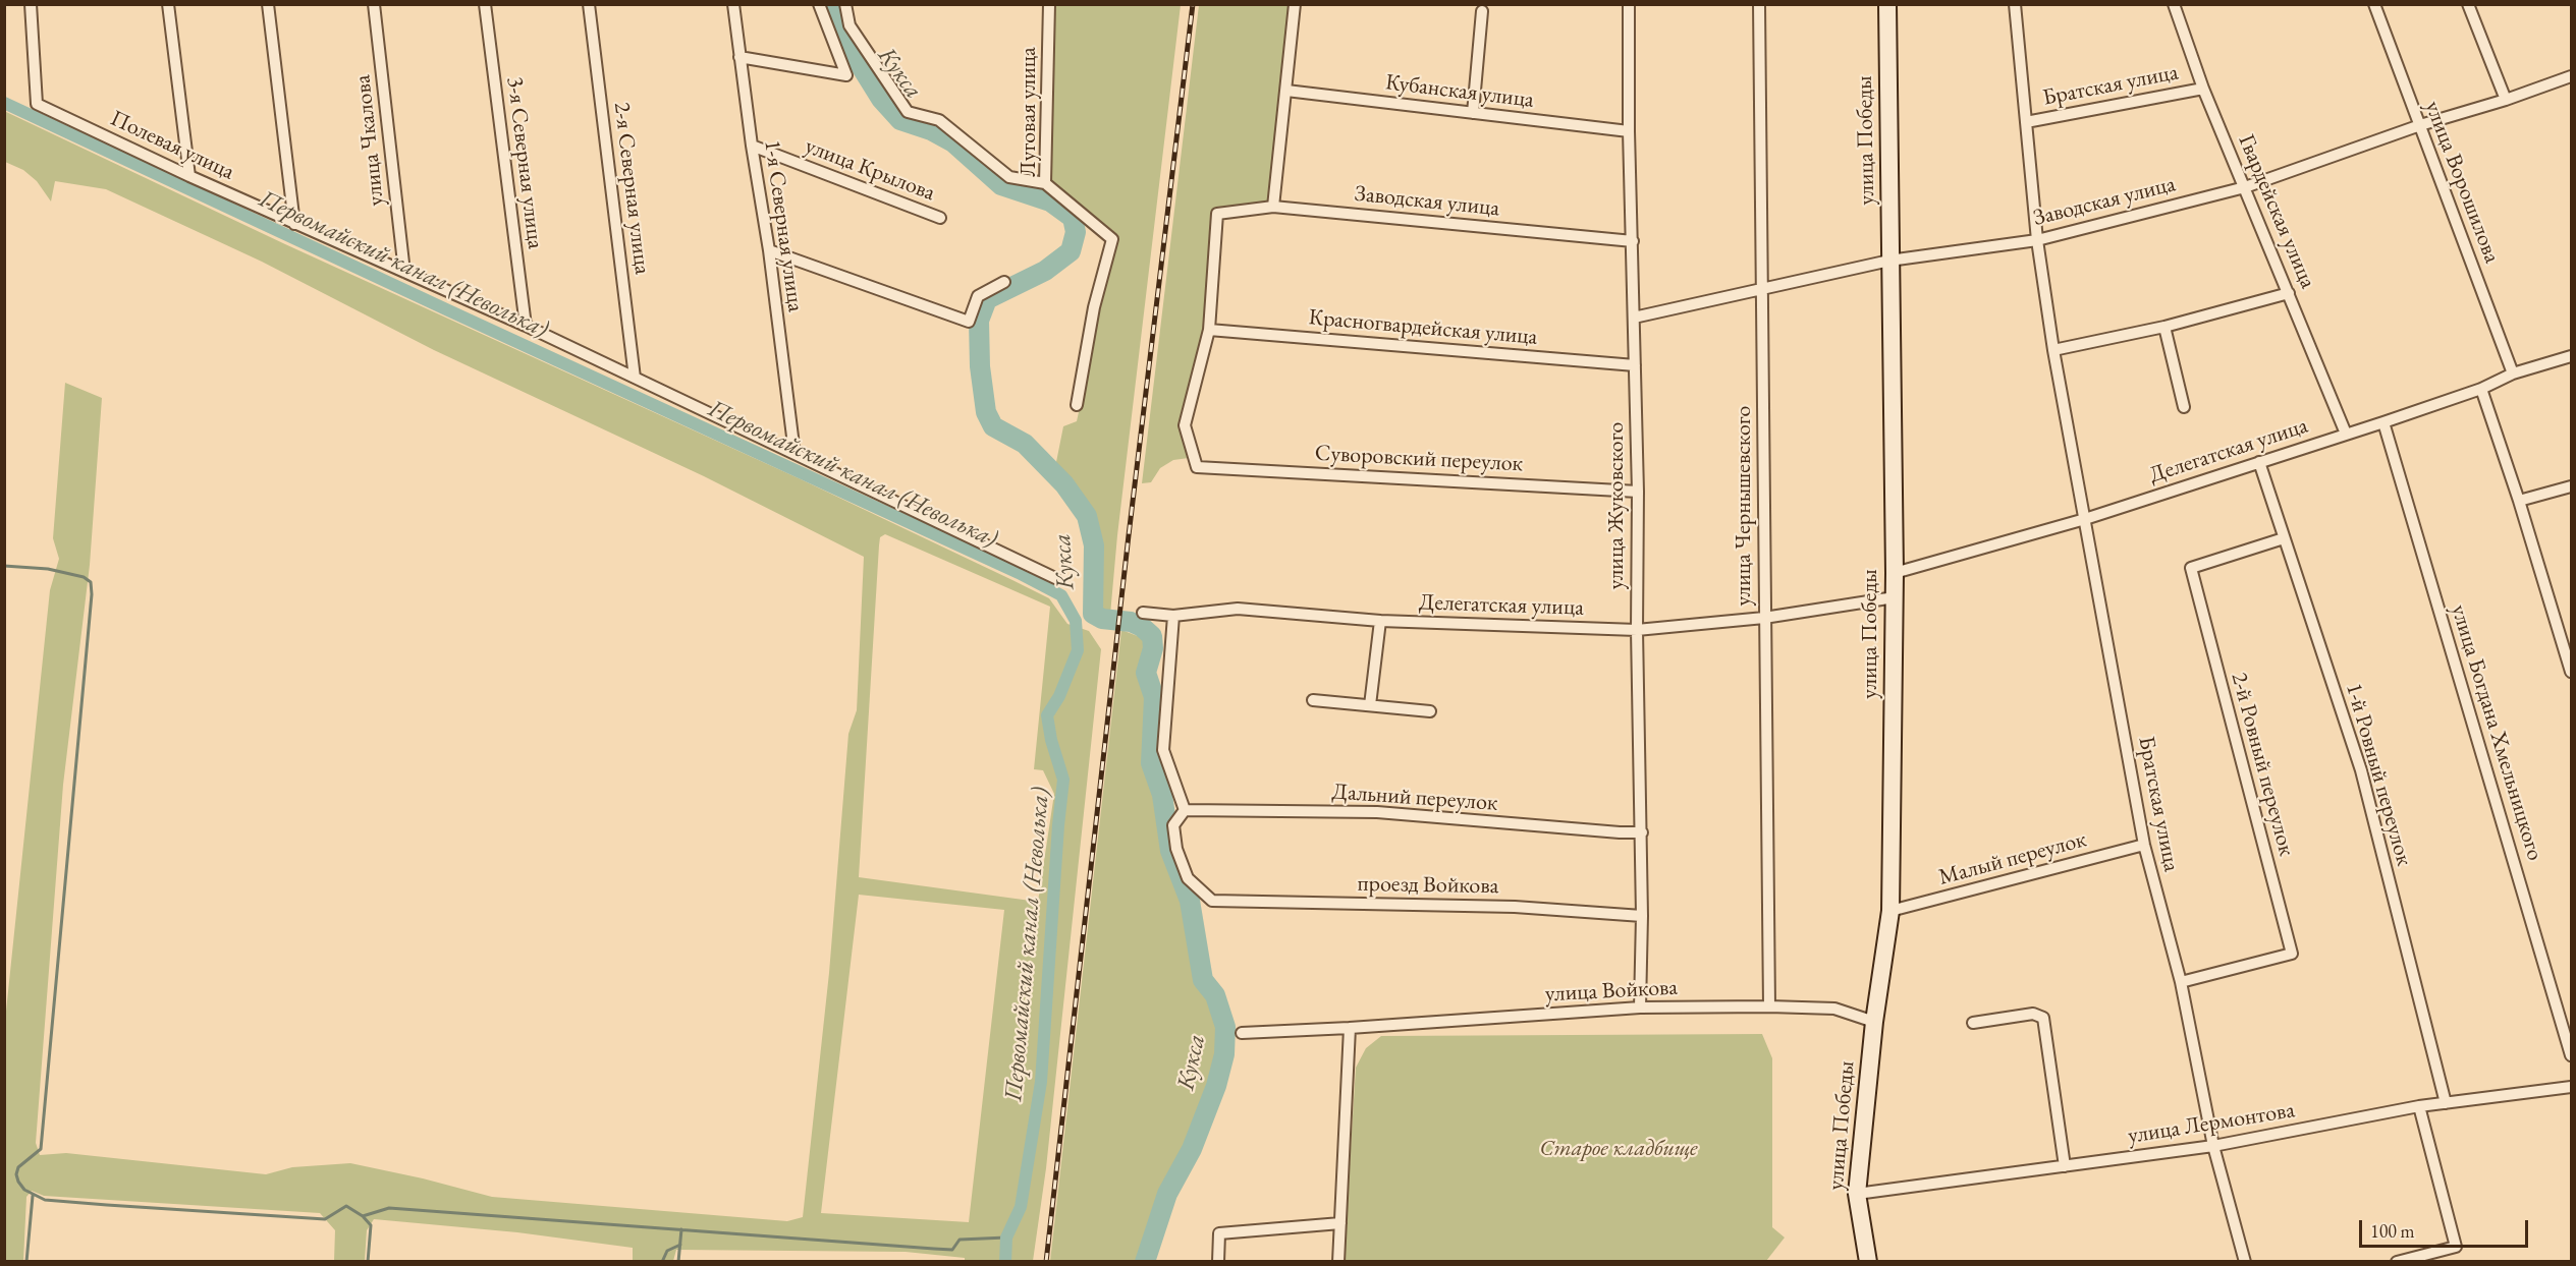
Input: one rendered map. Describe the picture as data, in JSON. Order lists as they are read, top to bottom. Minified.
{"streets":{"street":["Братская улица","Кубанская улица","Луговая улица","улица Чкалова","улица Победы","Полевая улица","3-я Северная улица","улица Крылова","улица Ворошилова","2-я Северная улица","Заводская улица","Гвардейская улица","1-я Северная улица","Красногвардейская улица","Делегатская улица","Суворовский переулок","улица Жуковского","улица Чернышевского","улица Богдана Хмельницкого","2-й Ровный переулок","1-й Ровный переулок","Дальний переулок","Малый переулок","проезд Войкова","улица Войкова","улица Лермонтова"]},"crossings":[["Братская улица","Заводская улица"],["Братская улица","Гвардейская улица"],["Братская улица","Делегатская улица"],["Братская улица","2-й Ровный переулок"],["Братская улица","Малый переулок"],["Братская улица","улица Лермонтова"],["Кубанская улица","улица Жуковского"],["улица Чкалова","Полевая улица"],["улица Победы","Заводская улица"],["улица Победы","Делегатская улица"],["улица Победы","Малый переулок"],["улица Победы","улица Войкова"],["улица Победы","улица Лермонтова"],["Полевая улица","3-я Северная улица"],["Полевая улица","2-я Северная улица"],["Полевая улица","1-я Северная улица"],["улица Крылова","1-я Северная улица"],["улица Ворошилова","Заводская улица"],["улица Ворошилова","Делегатская улица"],["Заводская улица","Гвардейская улица"],["Заводская улица","Красногвардейская улица"],["Заводская улица","Суворовский переулок"],["Заводская улица","улица Жуковского"],["Заводская улица","улица Чернышевского"],["Гвардейская улица","Делегатская улица"],["Красногвардейская улица","Суворовский переулок"],["Красногвардейская улица","улица Жуковского"],["Делегатская улица","улица Жуковского"],["Делегатская улица","улица Чернышевского"],["Делегатская улица","улица Богдана Хмельницкого"],["Делегатская улица","1-й Ровный переулок"],["Суворовский переулок","улица Жуковского"],["улица Жуковского","Дальний переулок"],["улица Жуковского","проезд Войкова"],["улица Жуковского","улица Войкова"],["улица Чернышевского","улица Войкова"],["2-й Ровный переулок","1-й Ровный переулок"],["1-й Ровный переулок","улица Лермонтова"],["Дальний переулок","проезд Войкова"]],"water":["Кукса","Первомайский канал (Неволька)"],"parks":["Старое кладбище"],"scale_bar":"100 m"}
